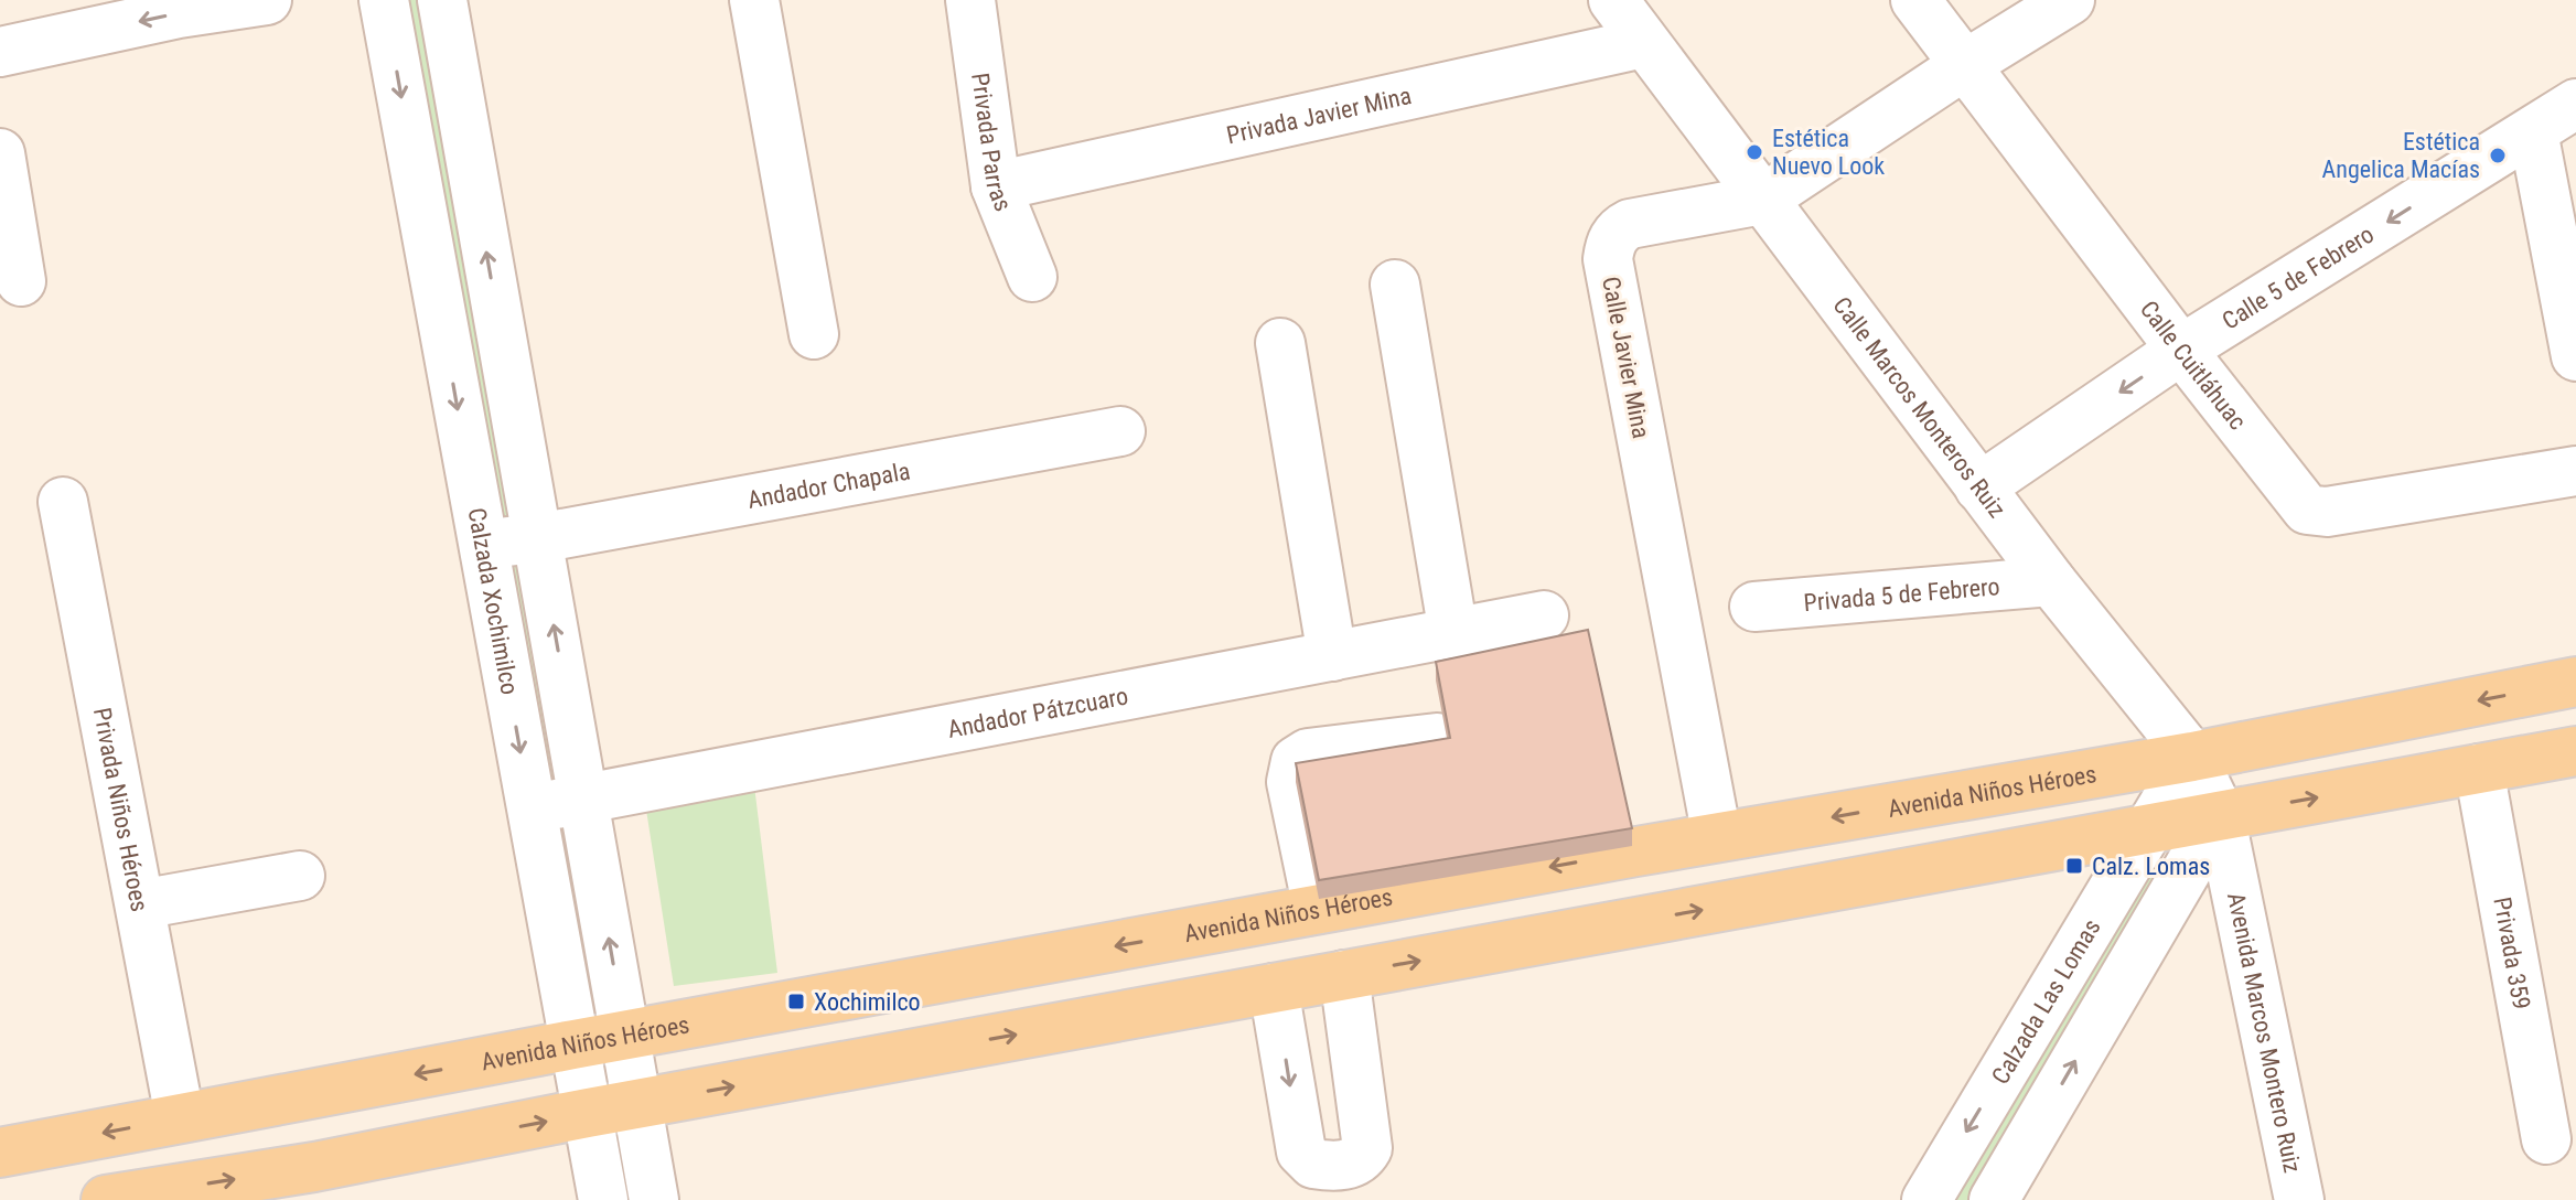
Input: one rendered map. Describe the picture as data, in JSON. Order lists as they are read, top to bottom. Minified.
{"streets":{"main road":["Avenida Niños Héroes"],"street":["Privada Javier Mina","Privada Parras","Calle 5 de Febrero","Calle Javier Mina","Calle Cuitláhuac","Calle Marcos Monteros Ruiz","Andador Chapala","Privada 5 de Febrero","Calzada Xochimilco","Andador Pátzcuaro","Privada Niños Héroes","Privada 359","Calzada Las Lomas","Avenida Marcos Montero Ruiz"]},"crossings":[["Privada Javier Mina","Privada Parras"],["Privada Javier Mina","Calle Marcos Monteros Ruiz"],["Calle 5 de Febrero","Calle Cuitláhuac"],["Calle 5 de Febrero","Calle Marcos Monteros Ruiz"],["Calle Javier Mina","Calle Cuitláhuac"],["Calle Javier Mina","Calle Marcos Monteros Ruiz"],["Calle Javier Mina","Avenida Niños Héroes"],["Calle Marcos Monteros Ruiz","Privada 5 de Febrero"],["Calle Marcos Monteros Ruiz","Avenida Niños Héroes"],["Calle Marcos Monteros Ruiz","Calzada Las Lomas"],["Calle Marcos Monteros Ruiz","Avenida Marcos Montero Ruiz"],["Andador Chapala","Calzada Xochimilco"],["Calzada Xochimilco","Andador Pátzcuaro"],["Calzada Xochimilco","Avenida Niños Héroes"],["Avenida Niños Héroes","Privada Niños Héroes"],["Avenida Niños Héroes","Calzada Las Lomas"]],"one_way":["Calle 5 de Febrero"],"places":{"other":["Estética Nuevo Look","Estética Angelica Macías"],"transit":["Calz. Lomas","Xochimilco"]}}
